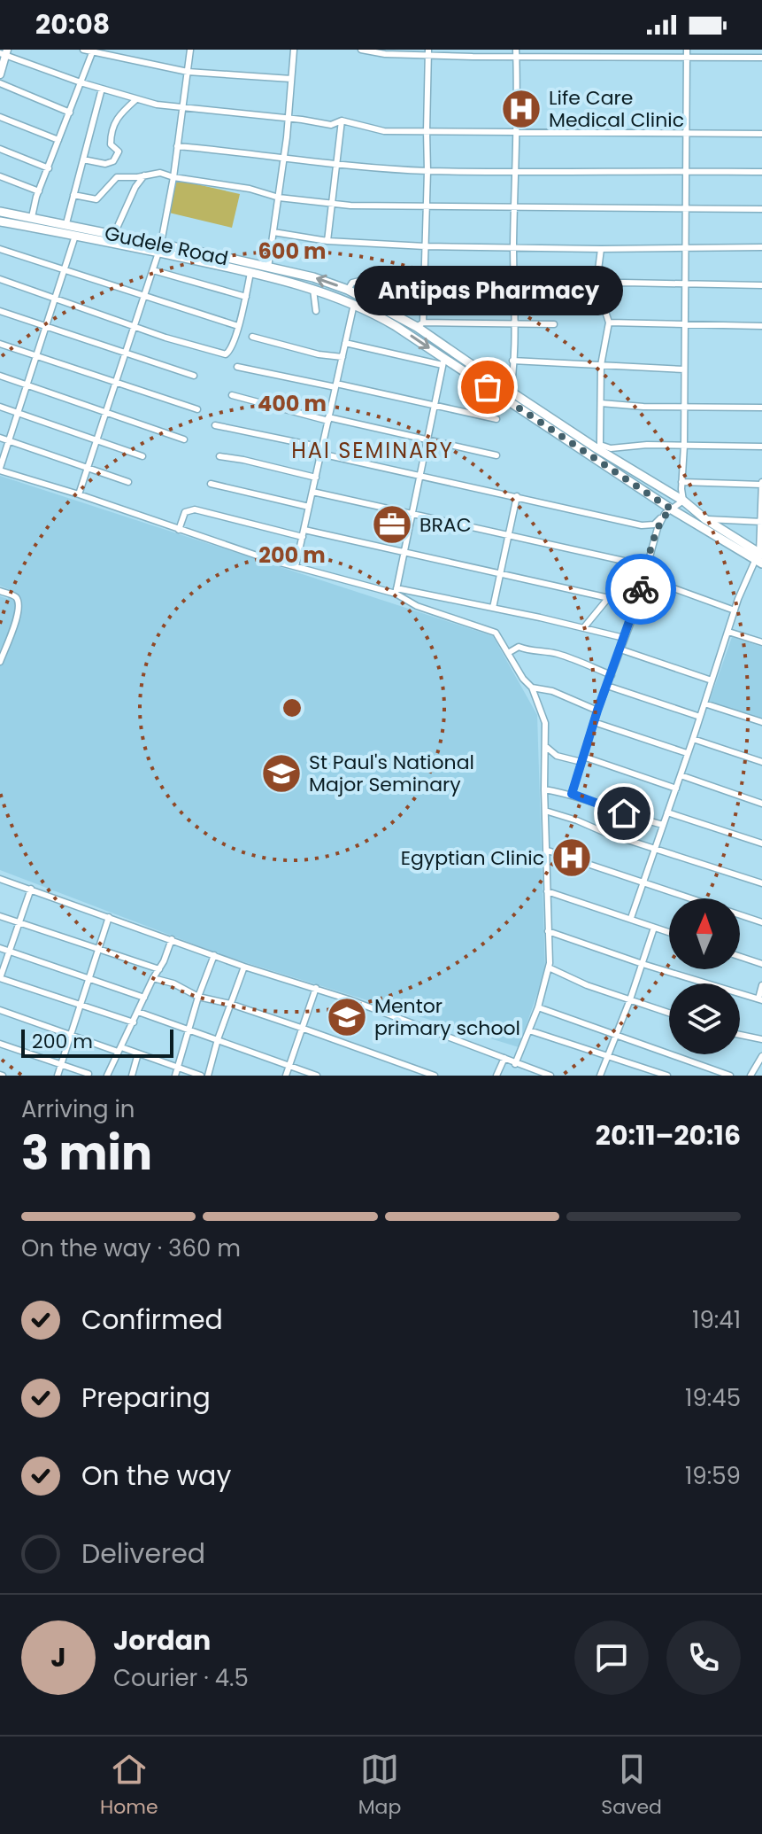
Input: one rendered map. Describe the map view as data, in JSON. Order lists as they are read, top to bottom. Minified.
{"streets":{"highway":["Gudele Road"]},"districts":["HAI SEMINARY"],"places":{"hospital":["Life Care Medical Clinic","Egyptian Clinic"],"other":["Antipas Pharmacy"],"office":["BRAC"],"school or university":["St Paul's National Major Seminary","Mentor primary school"]},"scale_bar":"200 m","north":"top","page":{"status":"20:08","bubble":"Antipas Pharmacy","scale":"200 m","heading":["3 min","Arriving in","20:11–20:16"],"panel":["Jordan","Courier · 4.5"],"bar":"On the way · 360 m","list":[["Confirmed","19:41"],["Preparing","19:45"],["On the way","19:59"],"Delivered"],"round":"J","tabs":["Home","Map","Saved"]},"rings":["600 m","400 m","200 m"]}
